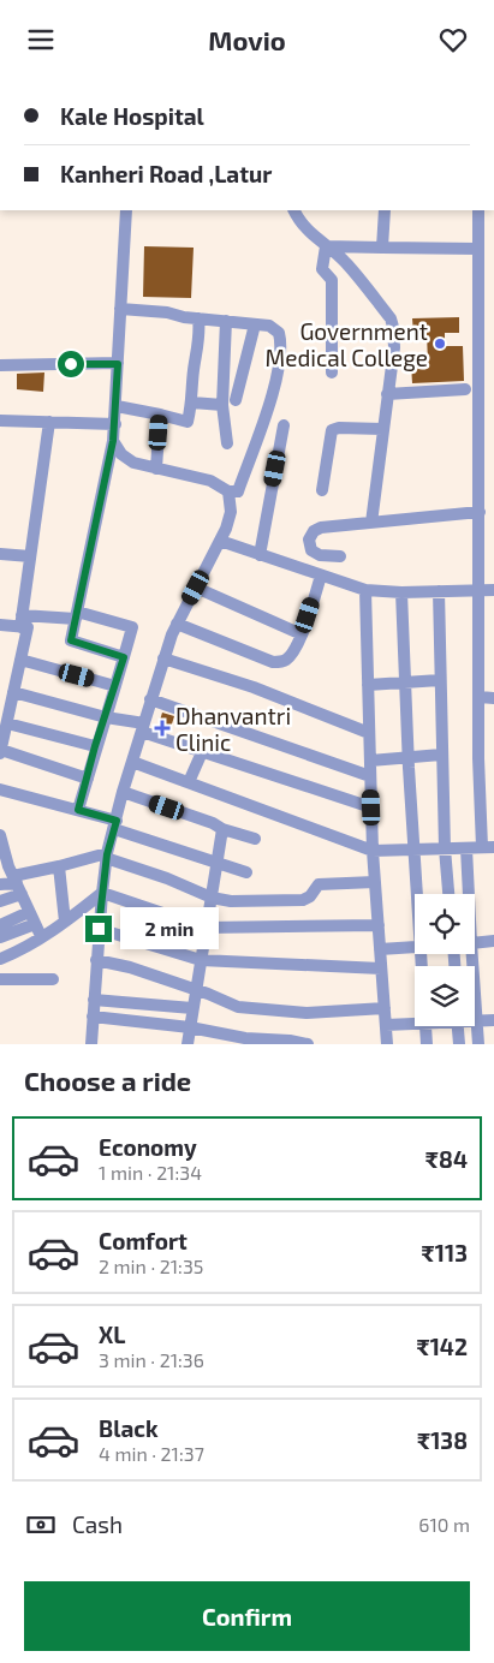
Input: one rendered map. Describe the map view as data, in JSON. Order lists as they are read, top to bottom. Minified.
{"places":{"other":["Government Medical College"],"health":["Dhanvantri Clinic"]},"page":{"header":"Movio","banner":["Kale Hospital","Kanheri Road ,Latur"],"bubble":"2 min","heading":"Choose a ride","list":[{"name":"Economy","note":"1 min · 21:34","value":"₹84"},{"name":"Comfort","note":"2 min · 21:35","value":"₹113"},{"name":"XL","note":"3 min · 21:36","value":"₹142"},{"name":"Black","note":"4 min · 21:37","value":"₹138"}],"pay":["Cash","610 m"],"buttons":"Confirm"}}
